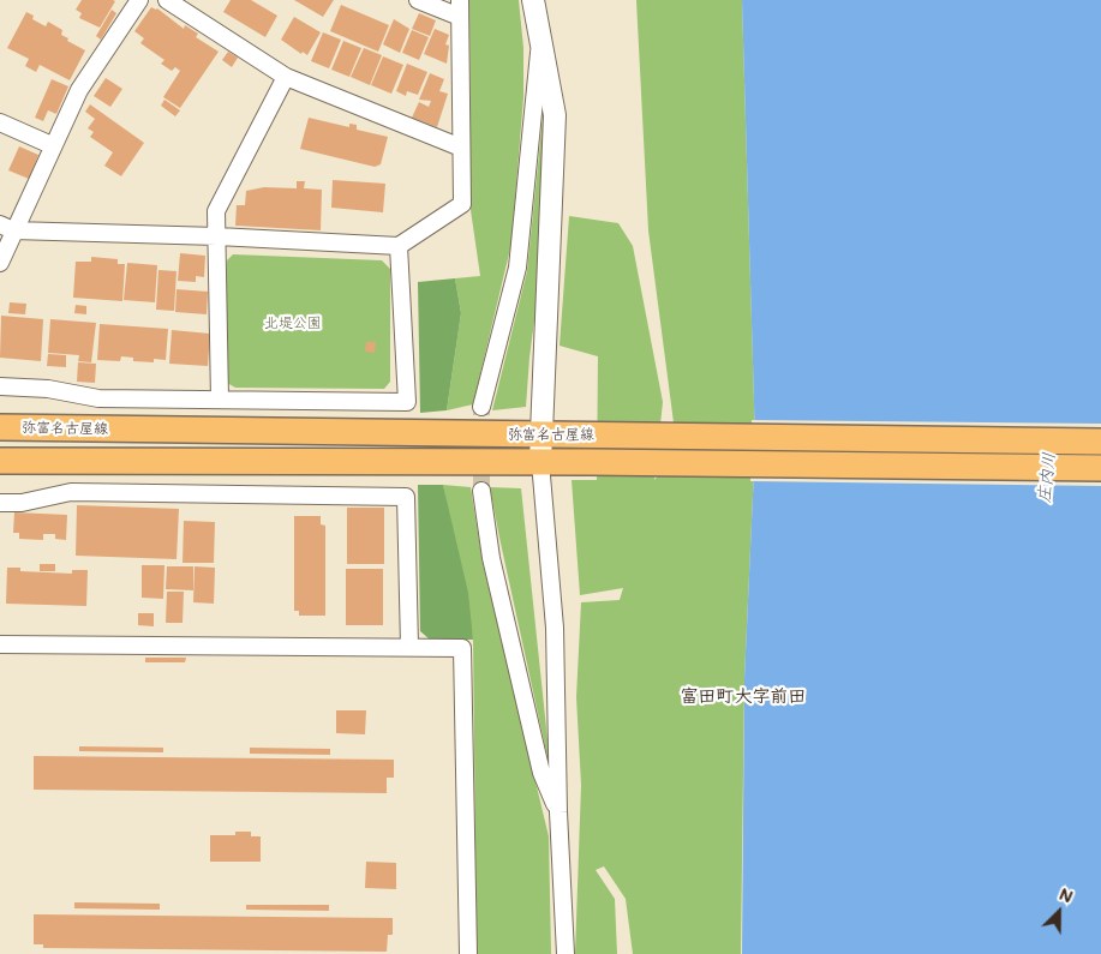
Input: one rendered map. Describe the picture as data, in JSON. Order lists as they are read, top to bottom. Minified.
{"streets":{"main road":["弥富名古屋線"]},"districts":["富田町大字前田"],"water":["庄内川"],"parks":["北堤公園"],"north":"top right"}
